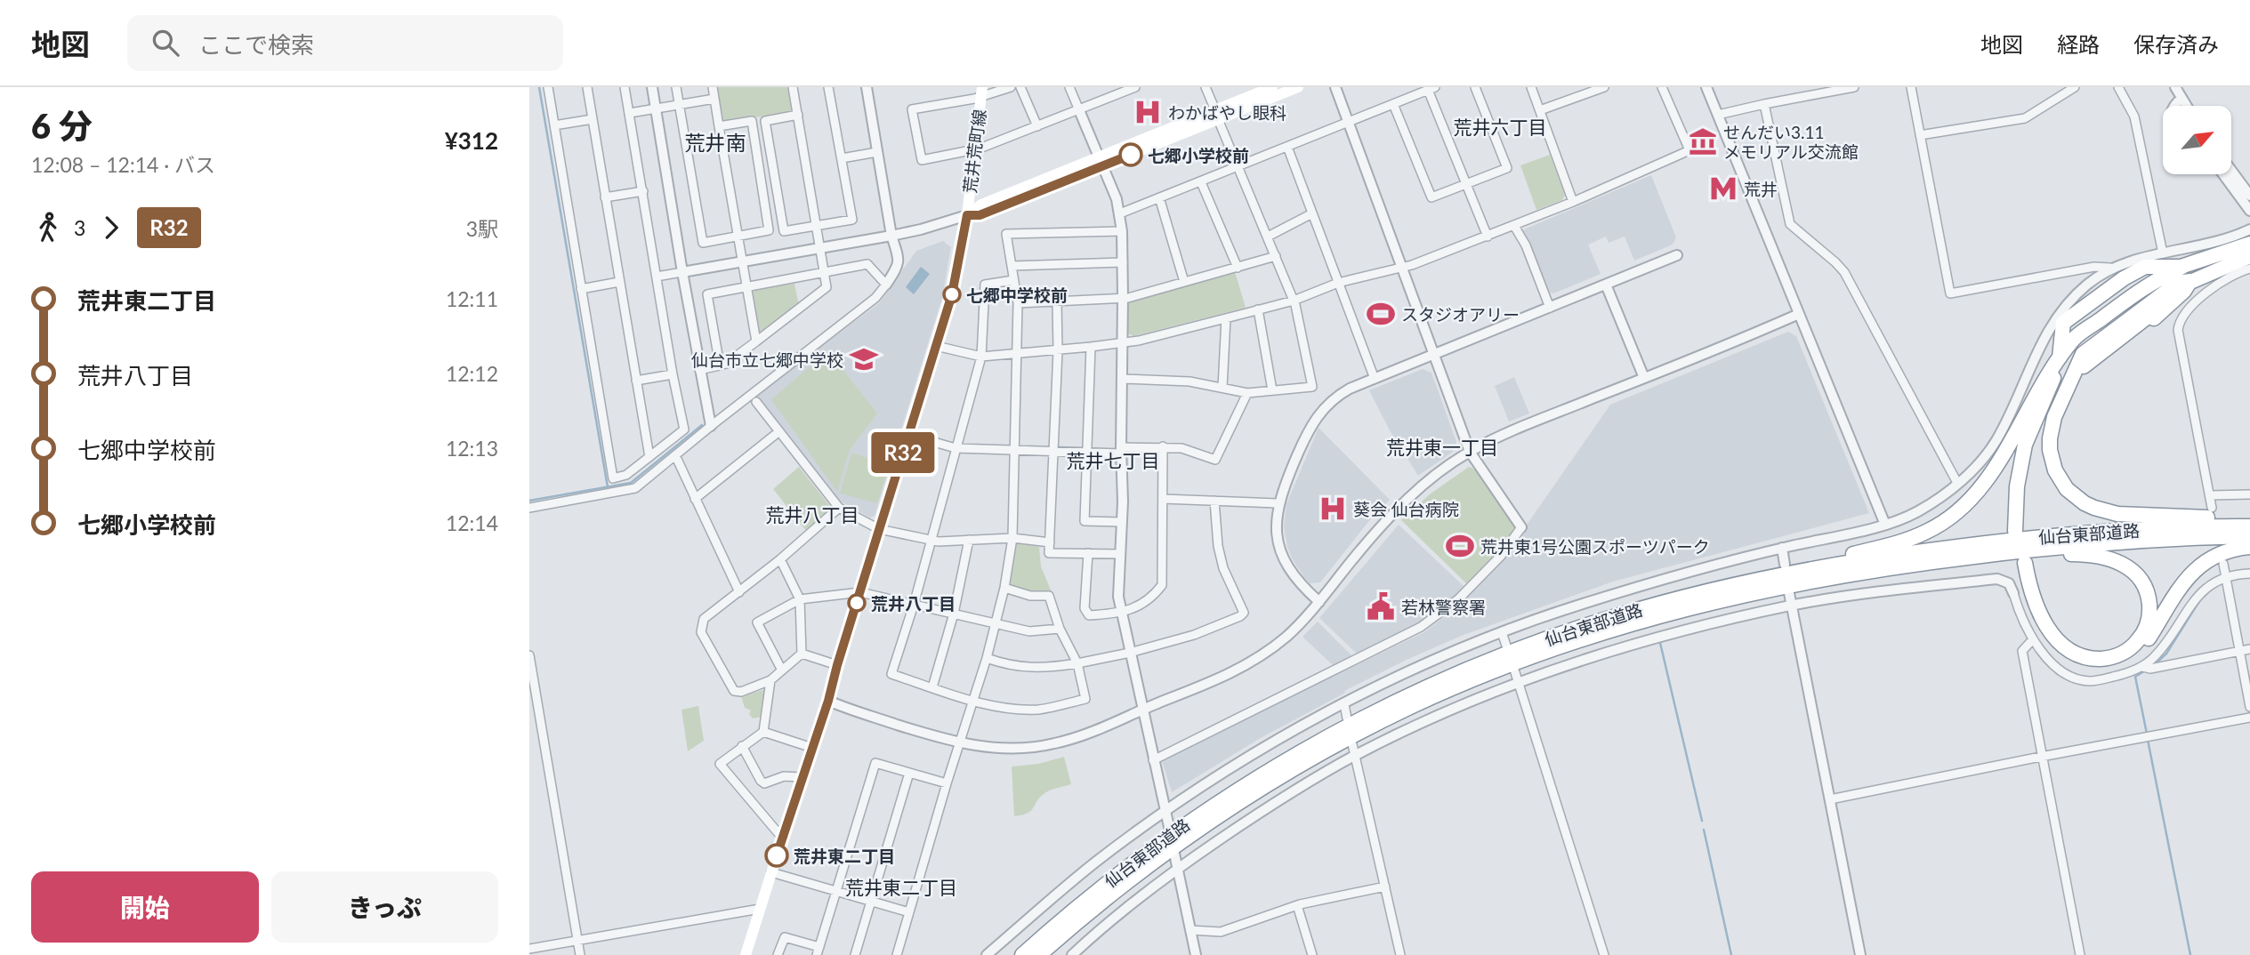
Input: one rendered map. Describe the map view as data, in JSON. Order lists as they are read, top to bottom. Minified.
{"streets":{"highway":["仙台東部道路"],"main road":["荒井荒町線"]},"districts":["荒井六丁目","荒井南","荒井東一丁目","荒井七丁目","荒井八丁目","荒井東二丁目"],"places":{"hospital":["わかばやし眼科","葵会 仙台病院"],"museum":["せんだい3.11 メモリアル交流館"],"other":["七郷小学校前","七郷中学校前","荒井八丁目","荒井東二丁目"],"metro station":["荒井"],"sports":["スタジオアリー","荒井東1号公園スポーツパーク"],"school or university":["仙台市立七郷中学校"],"public building":["若林警察署"]},"lines":["bus line R32"],"north":"top right","page":{"header":"地図","search":"ここで検索","nav":["地図","経路","保存済み"],"heading":["6 分","12:08 – 12:14 · バス","¥312"],"on_map":"R32","legs":["3","R32","3駅"],"list":[{"name":"荒井東二丁目","value":"12:11"},{"name":"荒井八丁目","value":"12:12"},{"name":"七郷中学校前","value":"12:13"},{"name":"七郷小学校前","value":"12:14"}],"buttons":["開始","きっぷ"]}}
